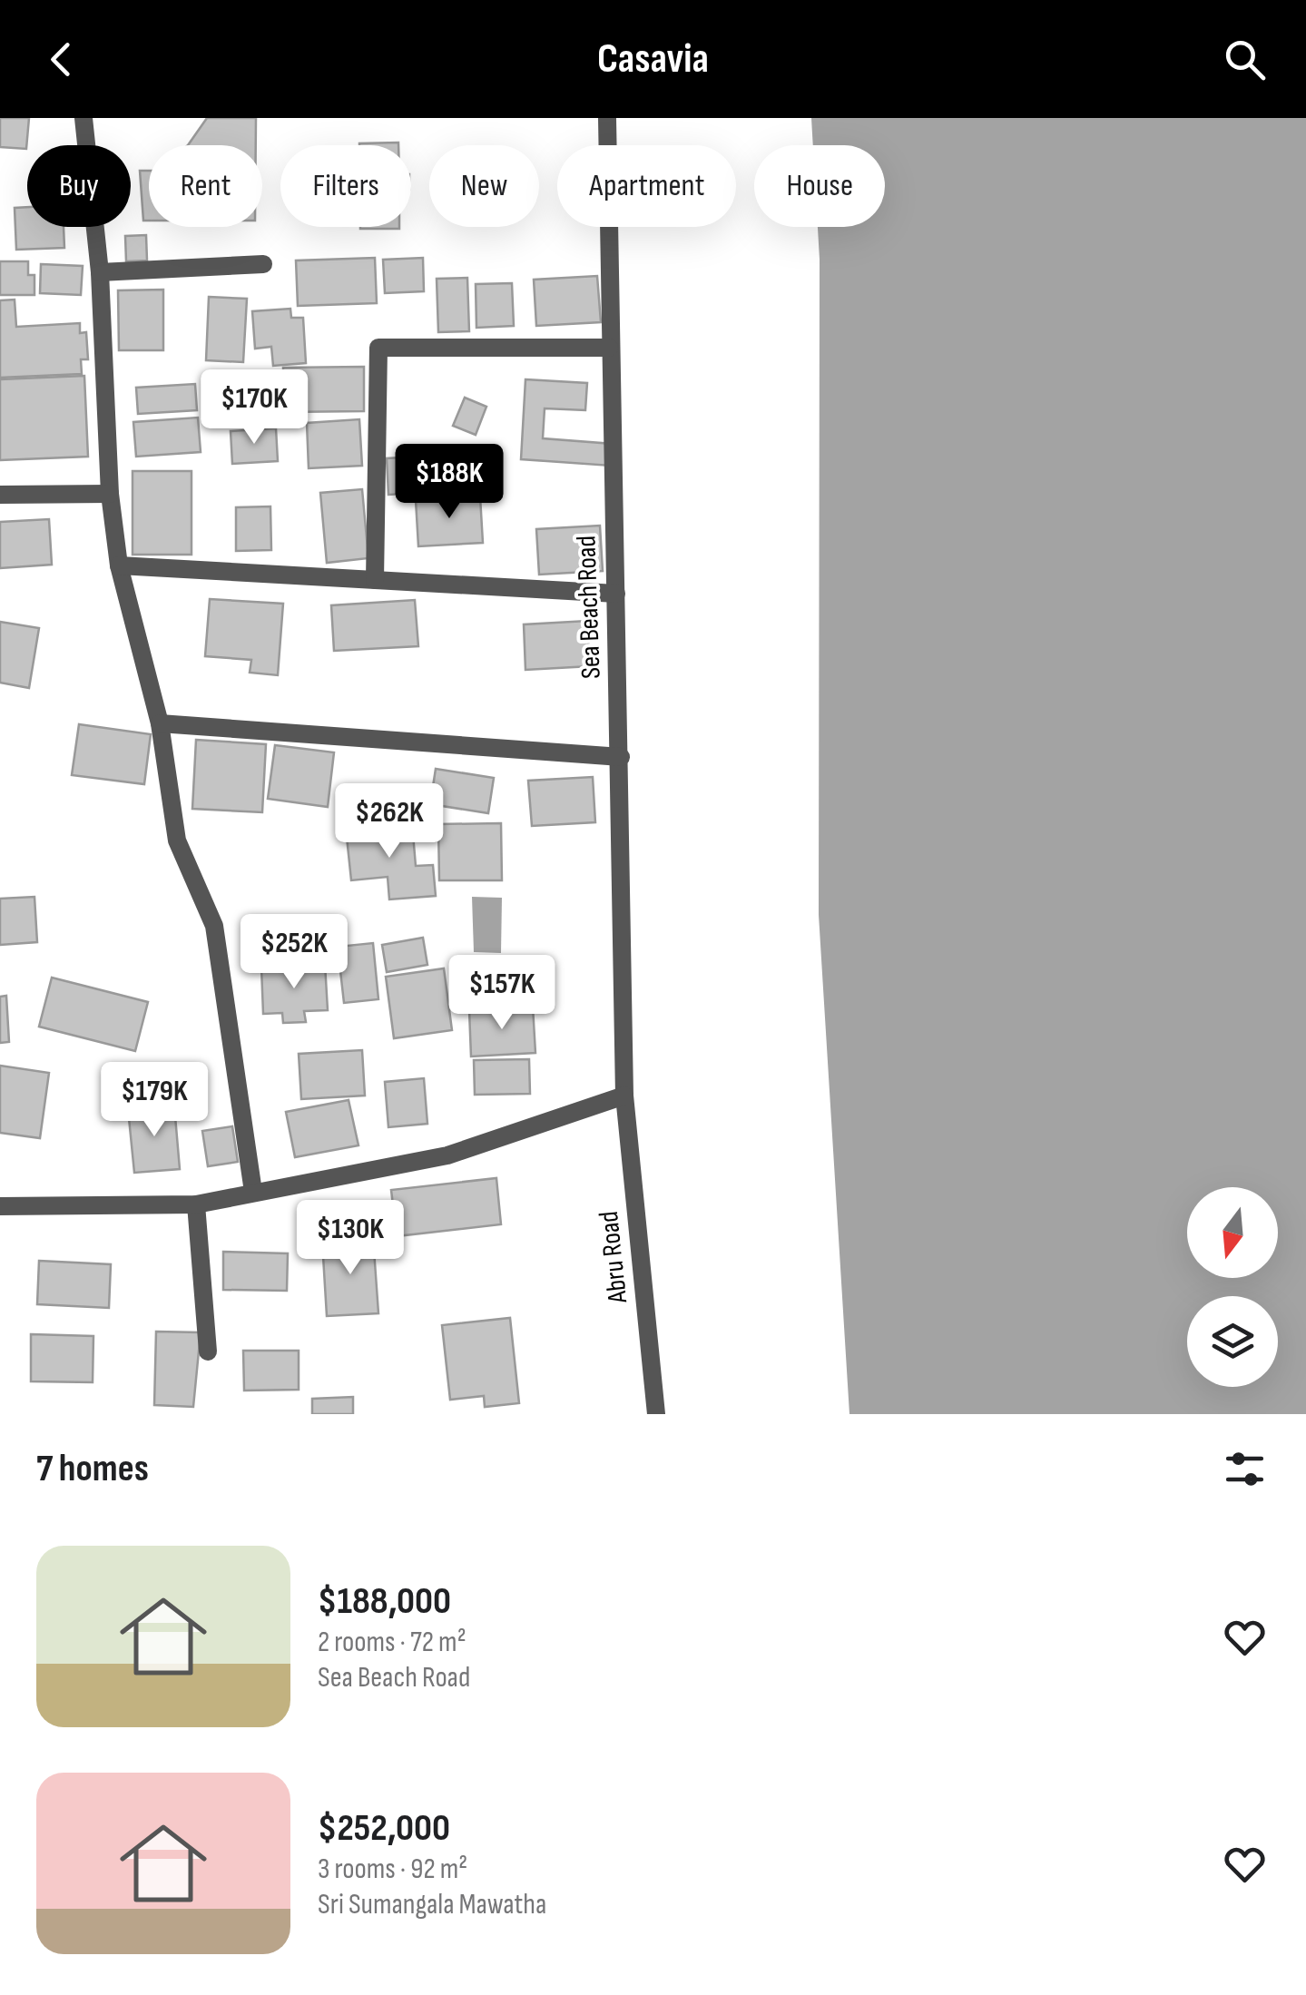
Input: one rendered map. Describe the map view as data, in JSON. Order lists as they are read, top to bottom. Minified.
{"streets":{"street":["Sea Beach Road","Abru Road"]},"crossings":[["Sea Beach Road","Abru Road"]],"north":"bottom","page":{"header":"Casavia","chip":["Buy","Rent","Filters","New","Apartment","House"],"price":["$170K","$188K","$262K","$252K","$157K","$179K","$130K"],"heading":"7 homes","list":[{"name":"$188,000","note":"2 rooms · 72 m² · Sea Beach Road"},{"name":"$252,000","note":"3 rooms · 92 m² · Sri Sumangala Mawatha"}]}}
